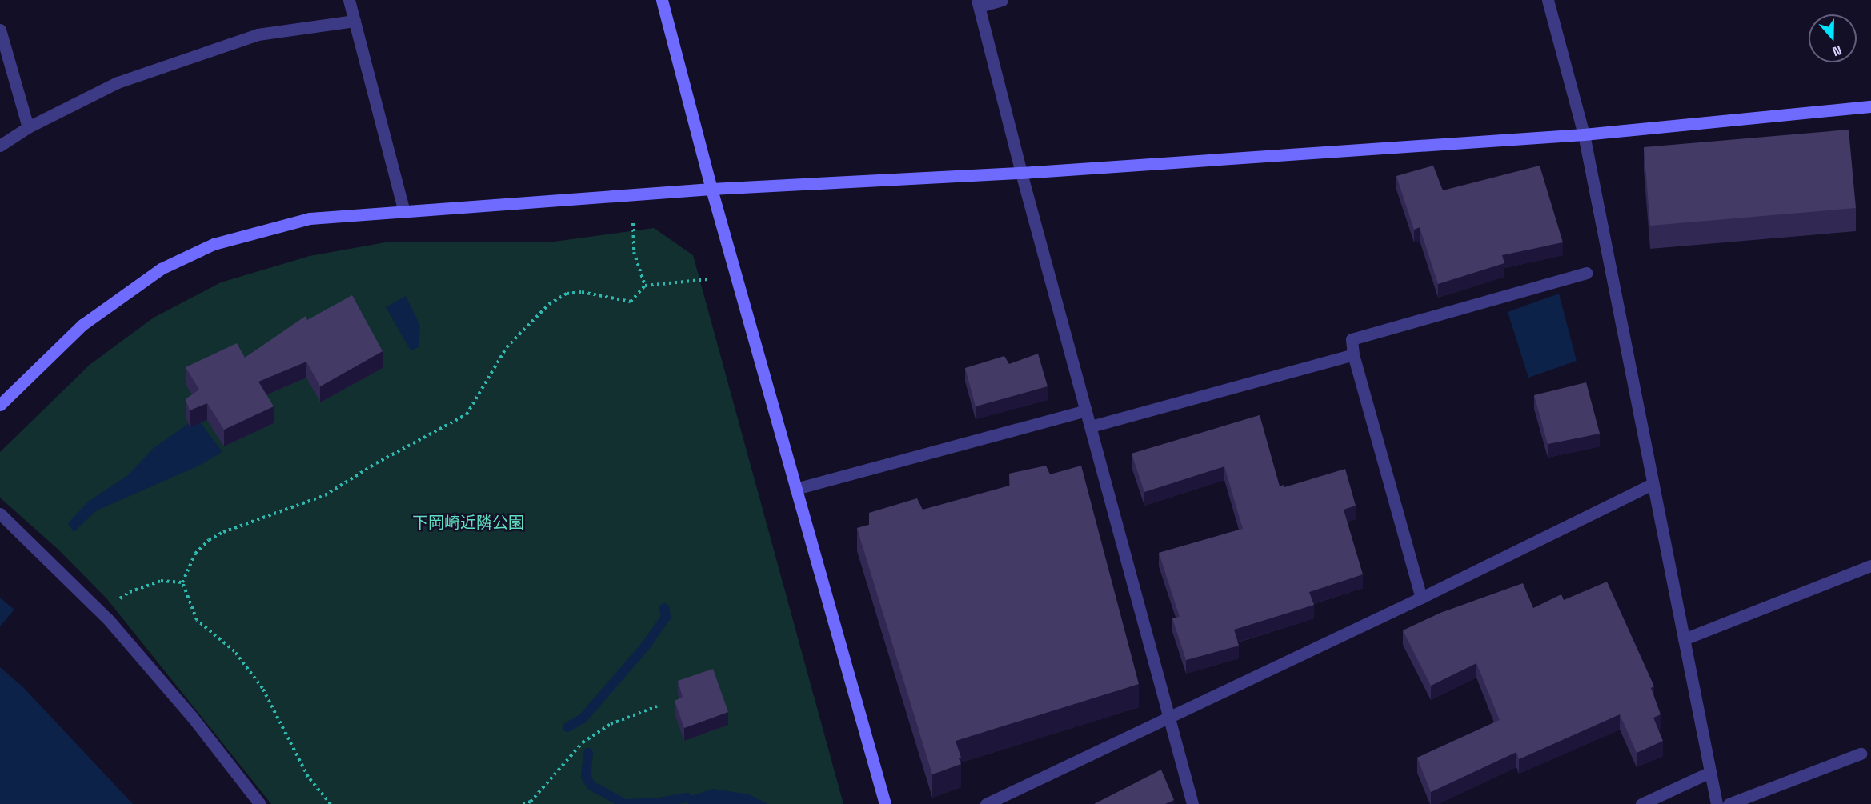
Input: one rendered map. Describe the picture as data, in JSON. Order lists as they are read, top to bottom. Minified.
{"parks":["下岡崎近隣公園"],"north":"bottom"}
